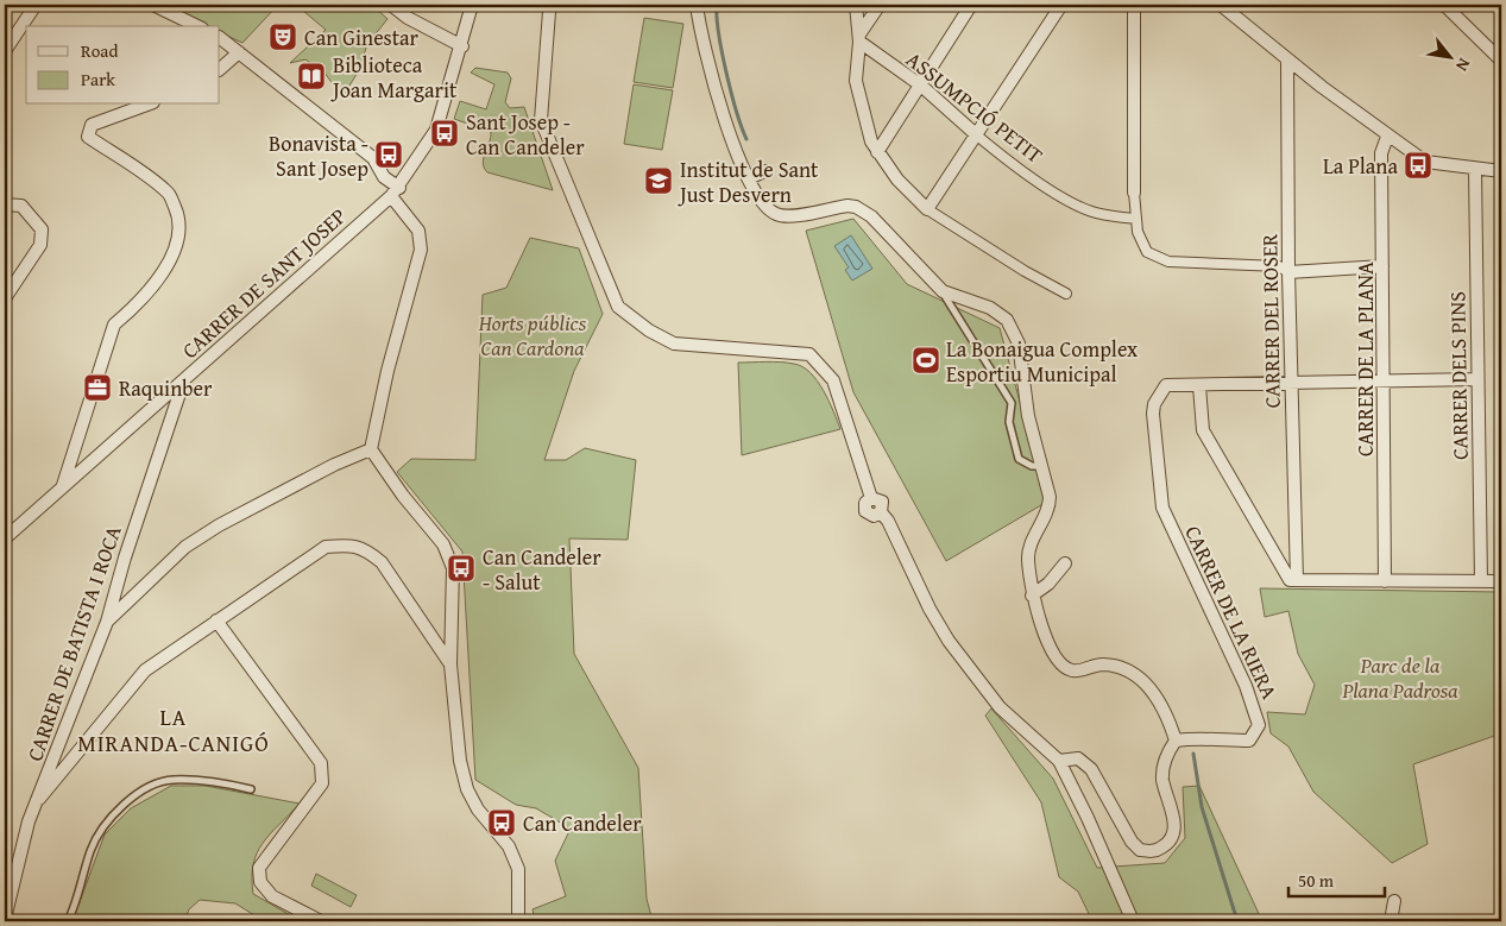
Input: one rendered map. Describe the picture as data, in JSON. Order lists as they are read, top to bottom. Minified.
{"streets":{"street":["ASSUMPCIÓ PETIT","CARRER DE SANT JOSEP","CARRER DEL ROSER","CARRER DE LA PLANA","CARRER DELS PINS","CARRER DE LA RIERA","CARRER DE BATISTA I ROCA"]},"crossings":[["CARRER DE SANT JOSEP","CARRER DE BATISTA I ROCA"]],"districts":["LA MIRANDA-CANIGÓ"],"parks":["Horts públics Can Cardona","Parc de la Plana Padrosa"],"places":{"theatre":["Can Ginestar"],"library":["Biblioteca Joan Margarit"],"bus stop":["Sant Josep - Can Candeler","Bonavista - Sant Josep","La Plana","Can Candeler - Salut","Can Candeler"],"school or university":["Institut de Sant Just Desvern"],"sports":["La Bonaigua Complex Esportiu Municipal"],"office":["Raquinber"]},"legend":["Road","Park"],"scale_bar":"50 m","north":"bottom right"}
